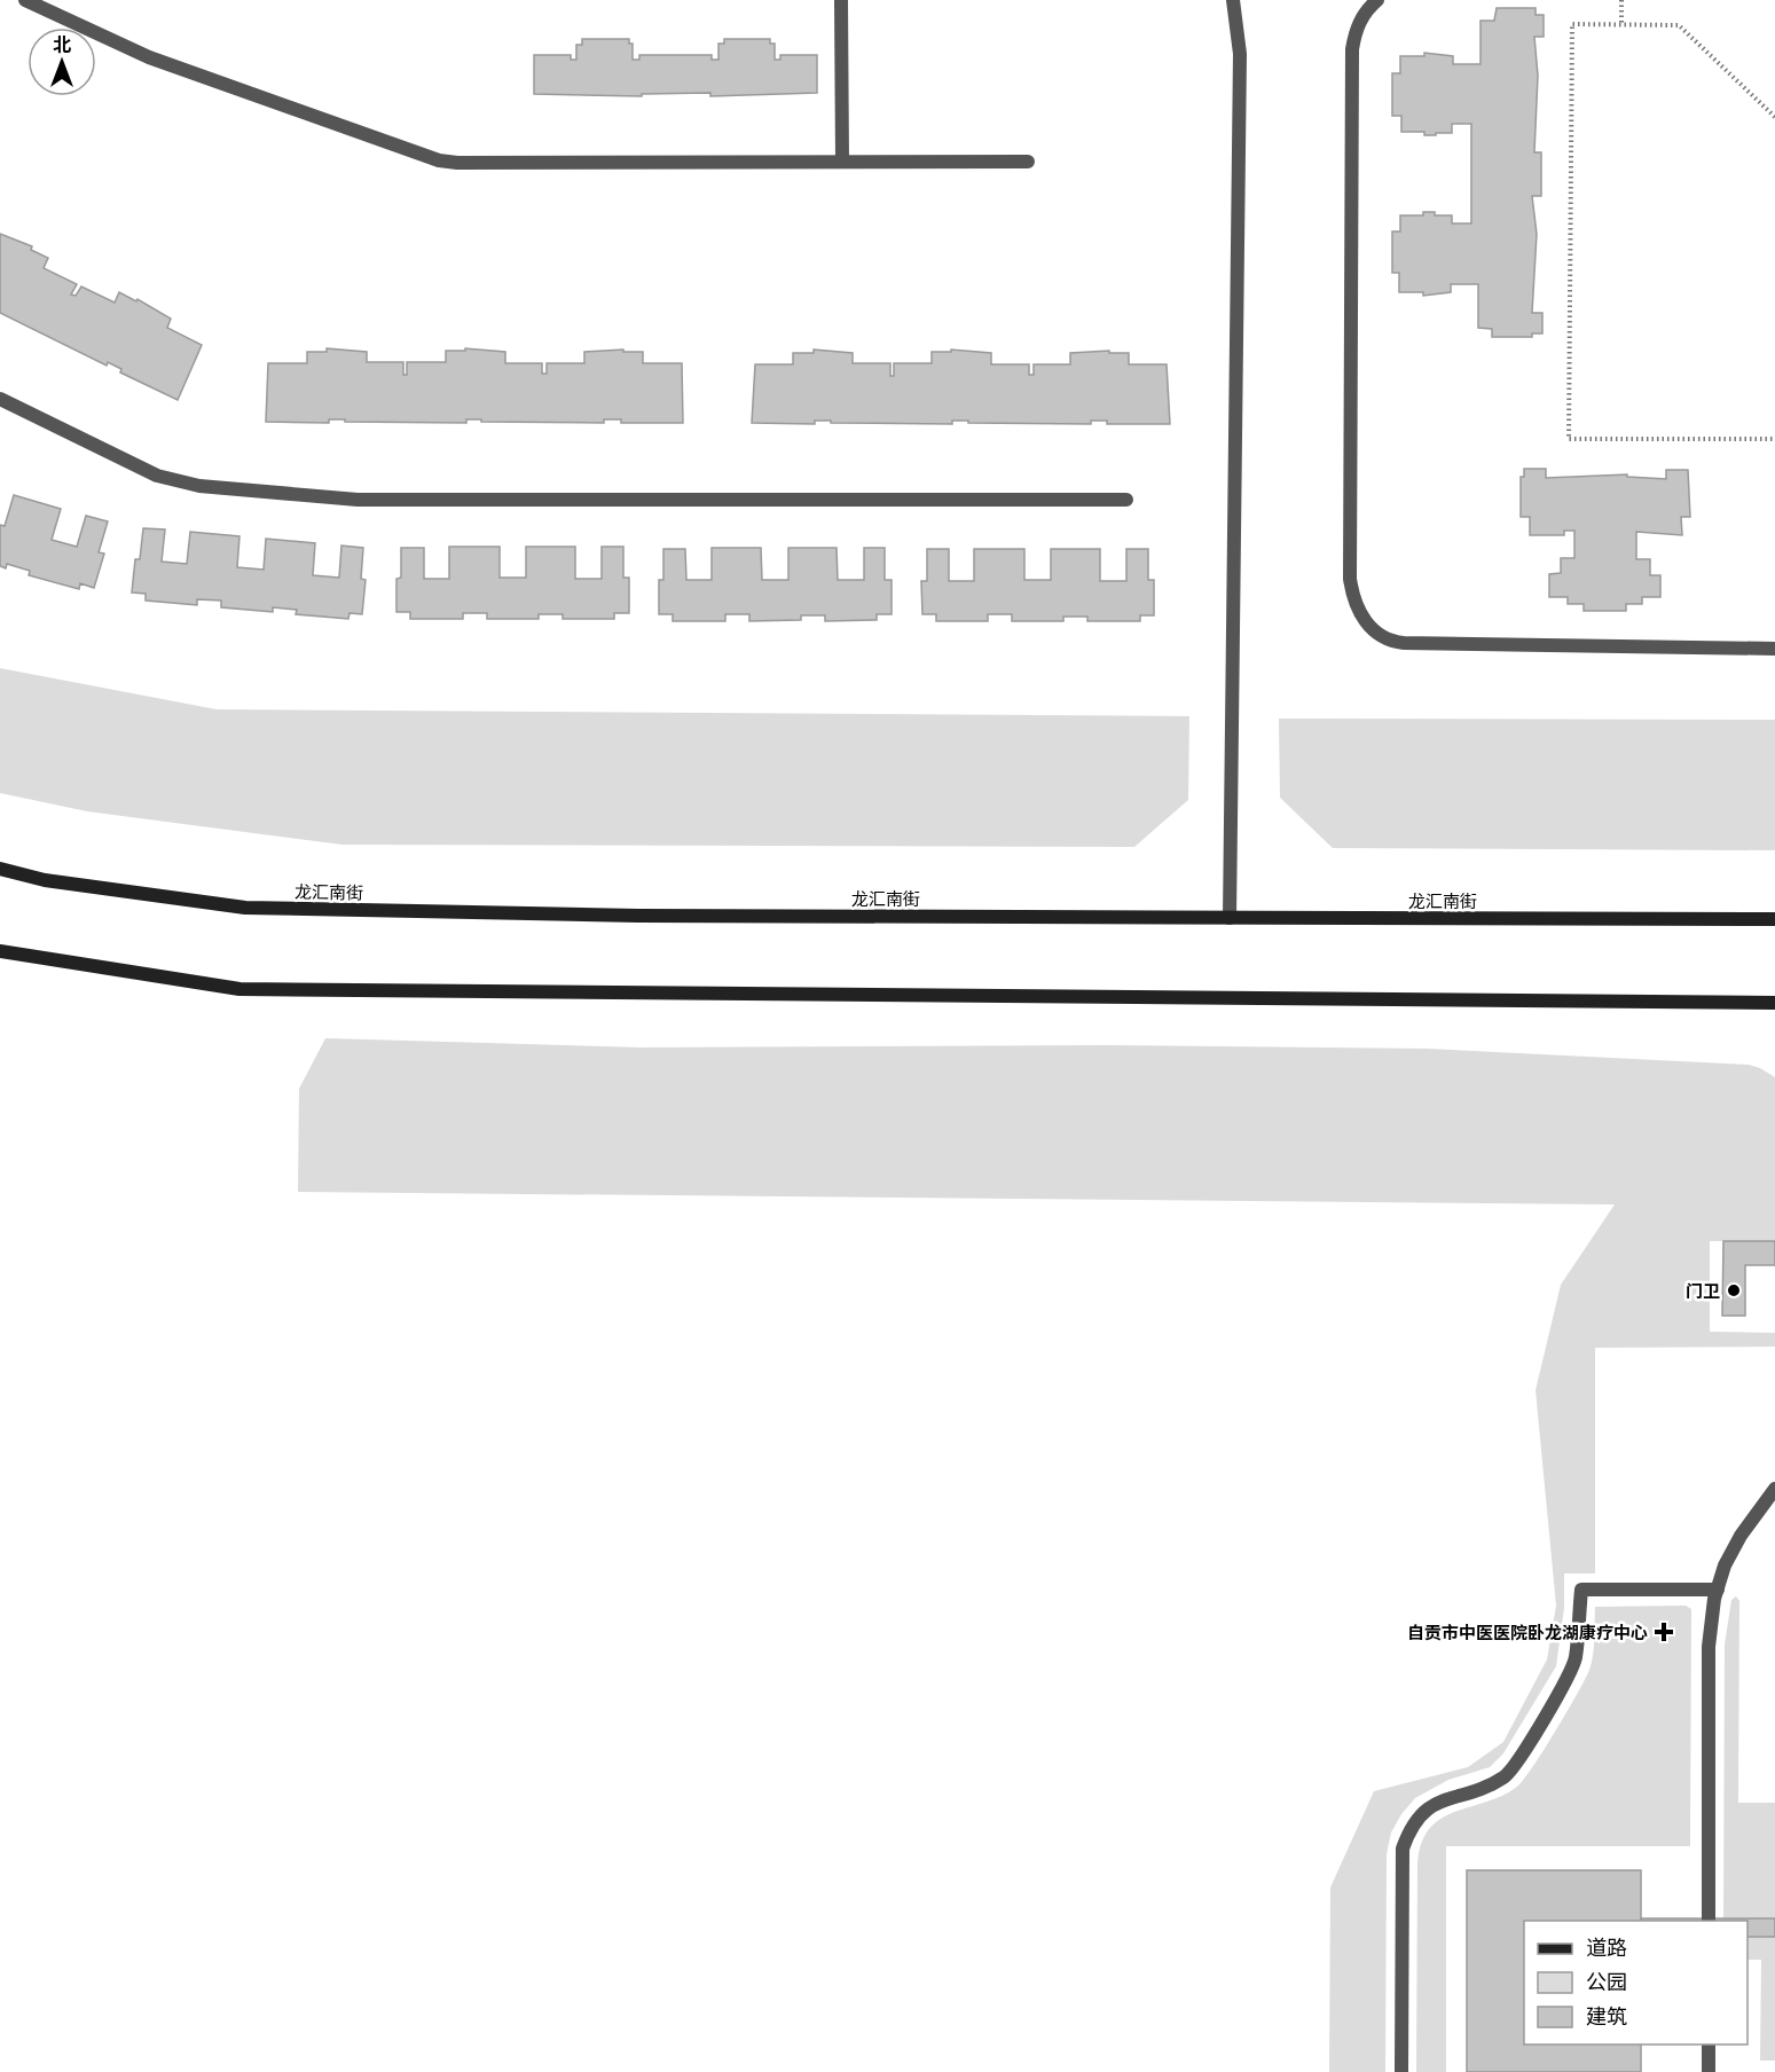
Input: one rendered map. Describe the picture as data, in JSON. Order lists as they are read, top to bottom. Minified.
{"streets":{"main road":["龙汇南街"]},"places":{"other":["门卫"],"health":["自贡市中医医院卧龙湖康疗中心"]},"legend":["道路","公园","建筑"],"north":"top"}
